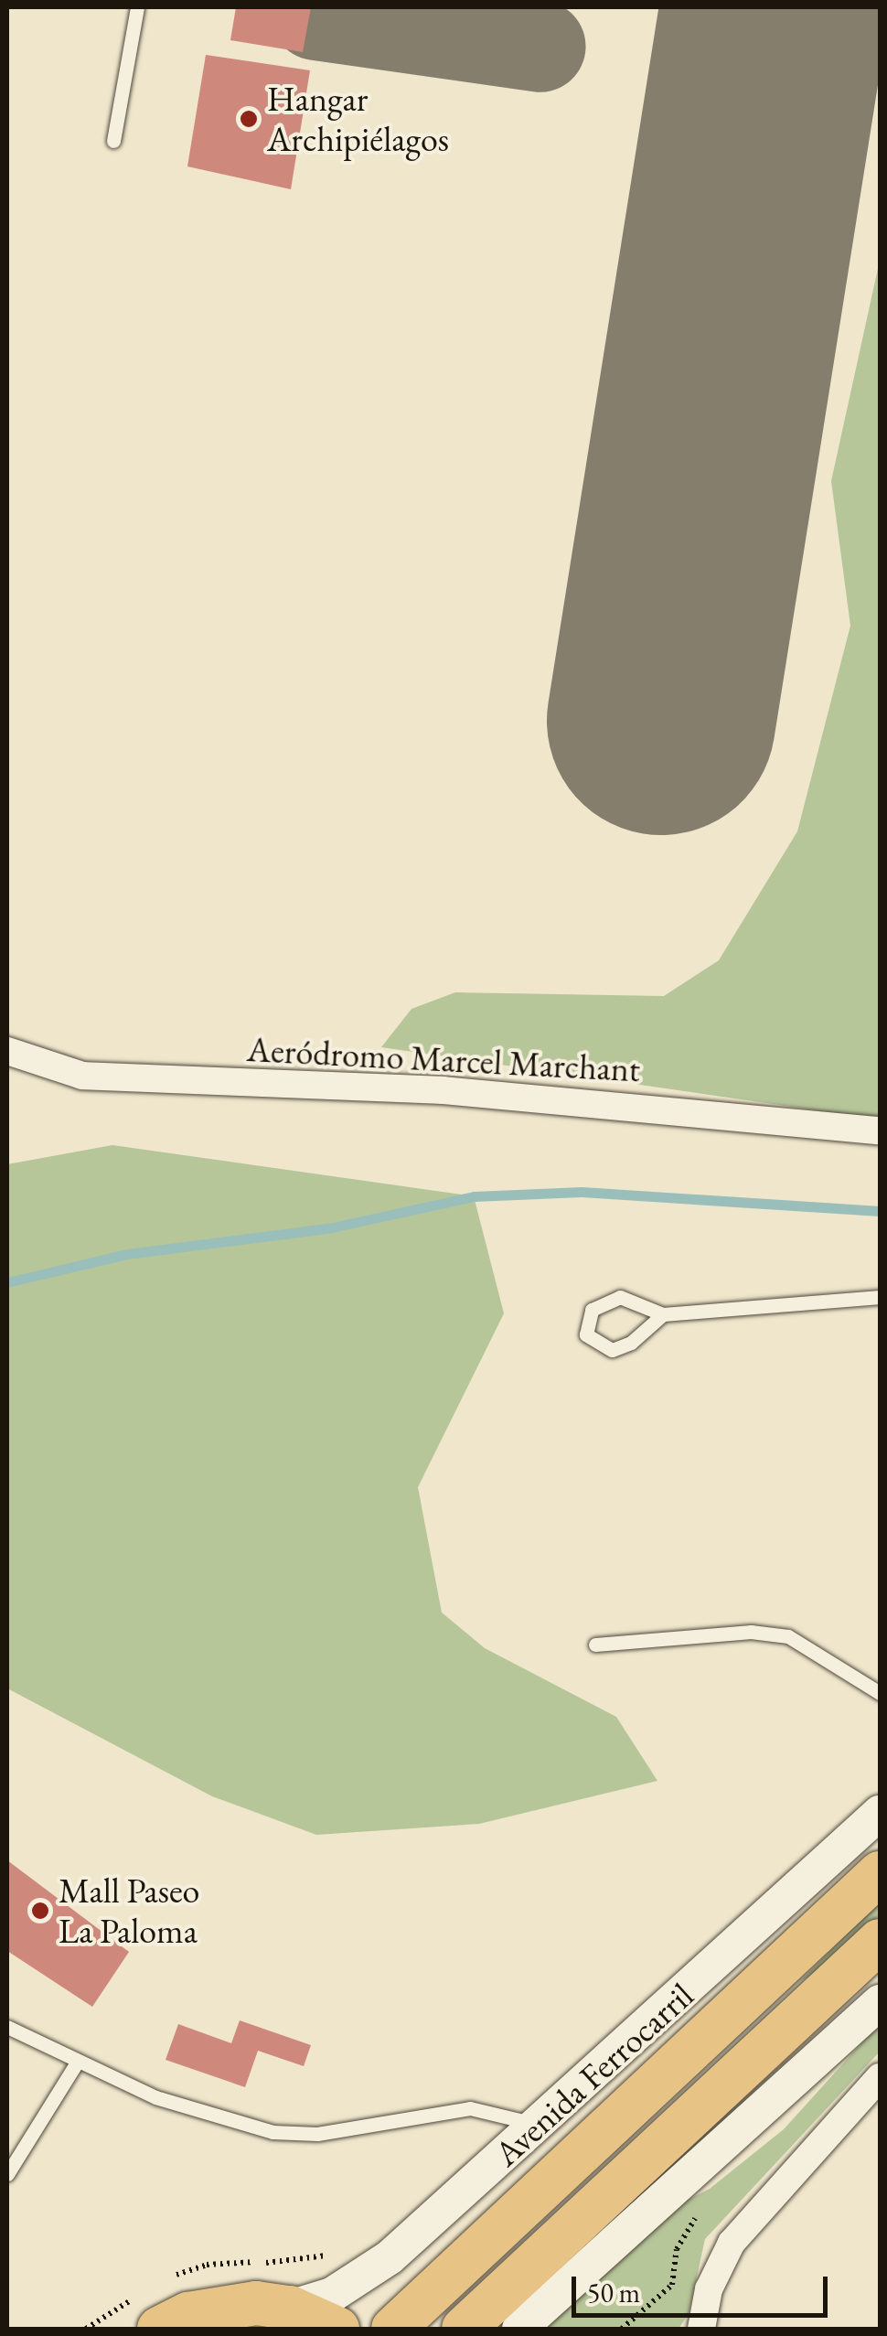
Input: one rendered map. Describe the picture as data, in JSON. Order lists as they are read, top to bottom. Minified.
{"streets":{"main road":["Avenida Ferrocarril"],"street":["Aeródromo Marcel Marchant"]},"places":["Hangar Archipiélagos","Mall Paseo La Paloma"],"scale_bar":"50 m"}
